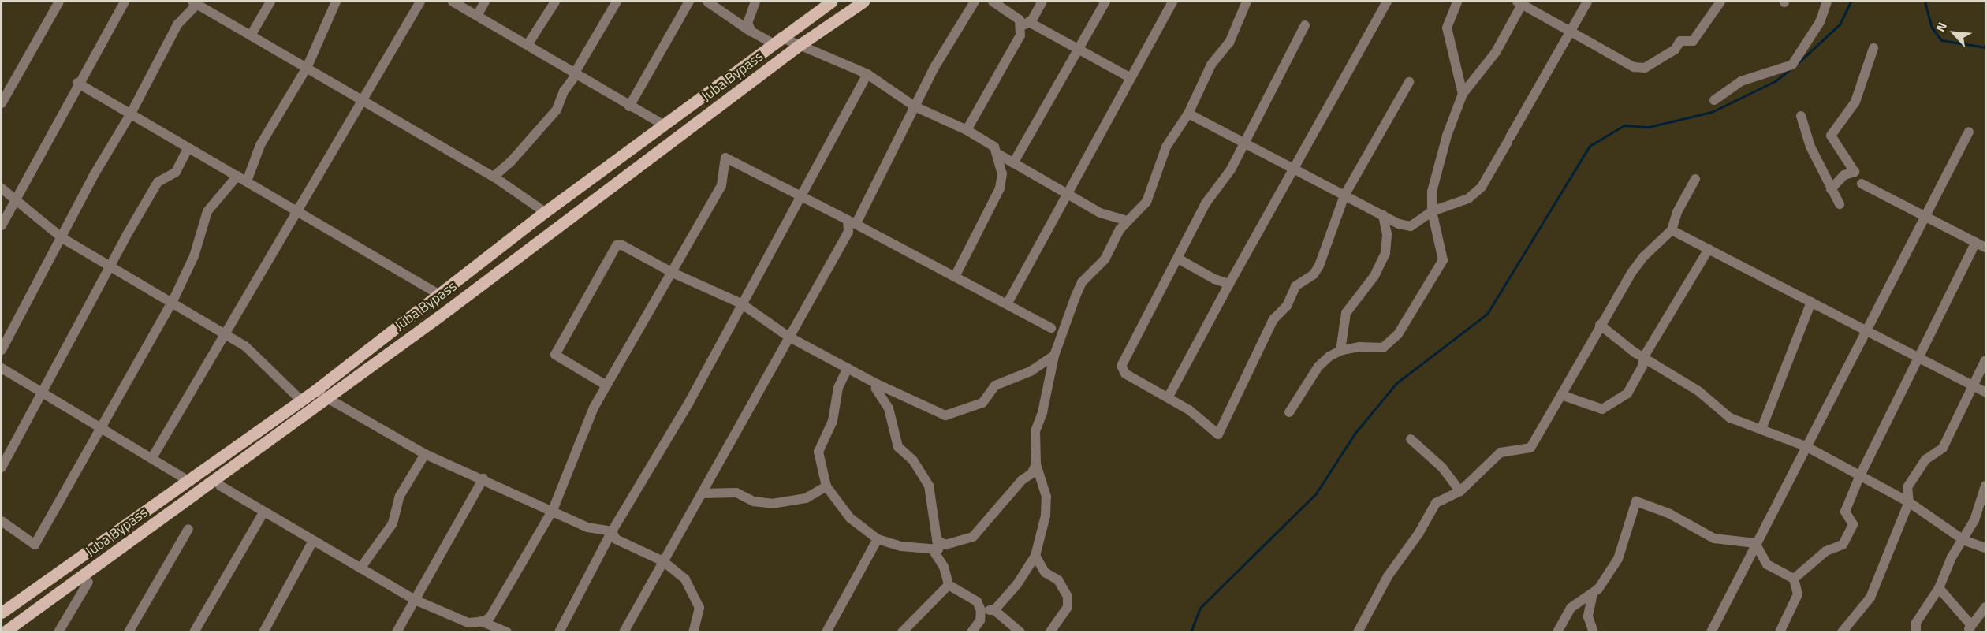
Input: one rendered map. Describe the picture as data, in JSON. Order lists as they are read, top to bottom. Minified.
{"streets":{"main road":["Juba Bypass"]},"north":"top left"}
